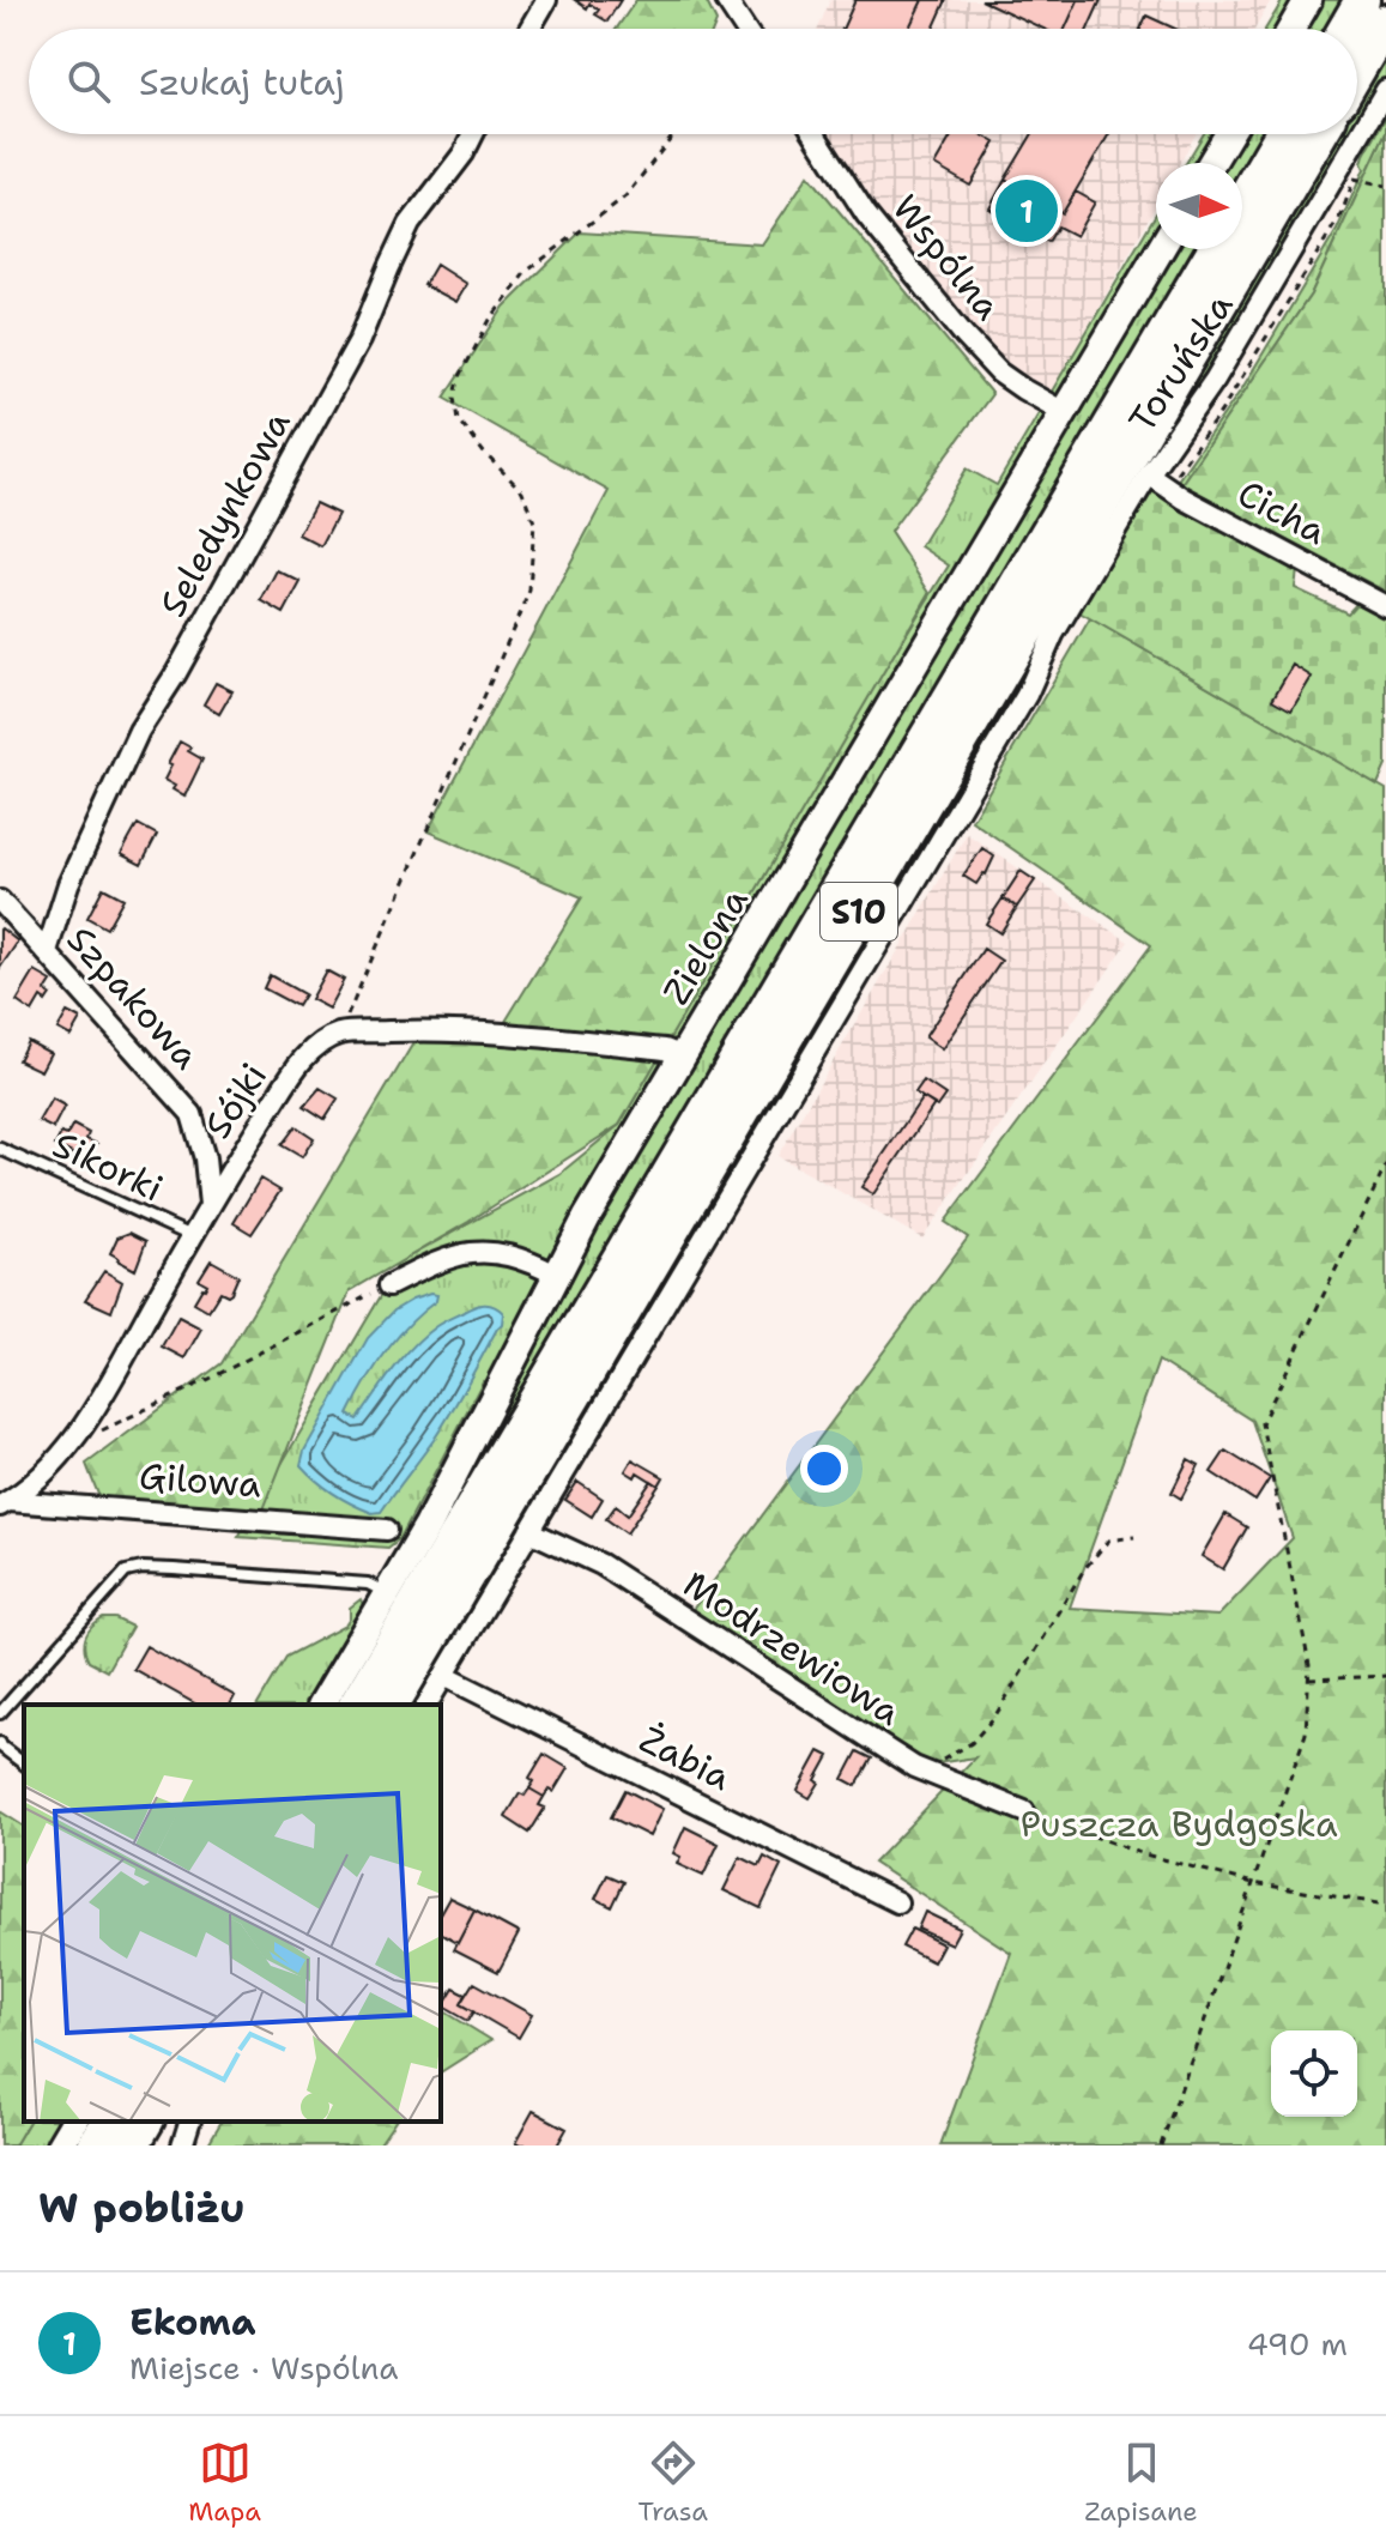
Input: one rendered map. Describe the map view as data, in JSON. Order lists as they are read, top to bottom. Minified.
{"streets":{"highway":["S10"],"street":["Wspólna","Toruńska","Cicha","Seledynkowa","Zielona","Szpakowa","Sójki","Gilowa","Modrzewiowa","Żabia"],"lane":["Sikorki"]},"crossings":[["Wspólna","Zielona"],["Toruńska","Cicha"],["Seledynkowa","Szpakowa"],["Szpakowa","Sójki"],["Sójki","Sikorki"],["Sójki","Gilowa"]],"parks":["Puszcza Bydgoska"],"north":"right","page":{"search":"Szukaj tutaj","pins":"1","heading":"W pobliżu","list":[{"mark":"1","name":"Ekoma","note":"Miejsce · Wspólna","value":"490 m"}],"nav":["Mapa","Trasa","Zapisane"]}}
